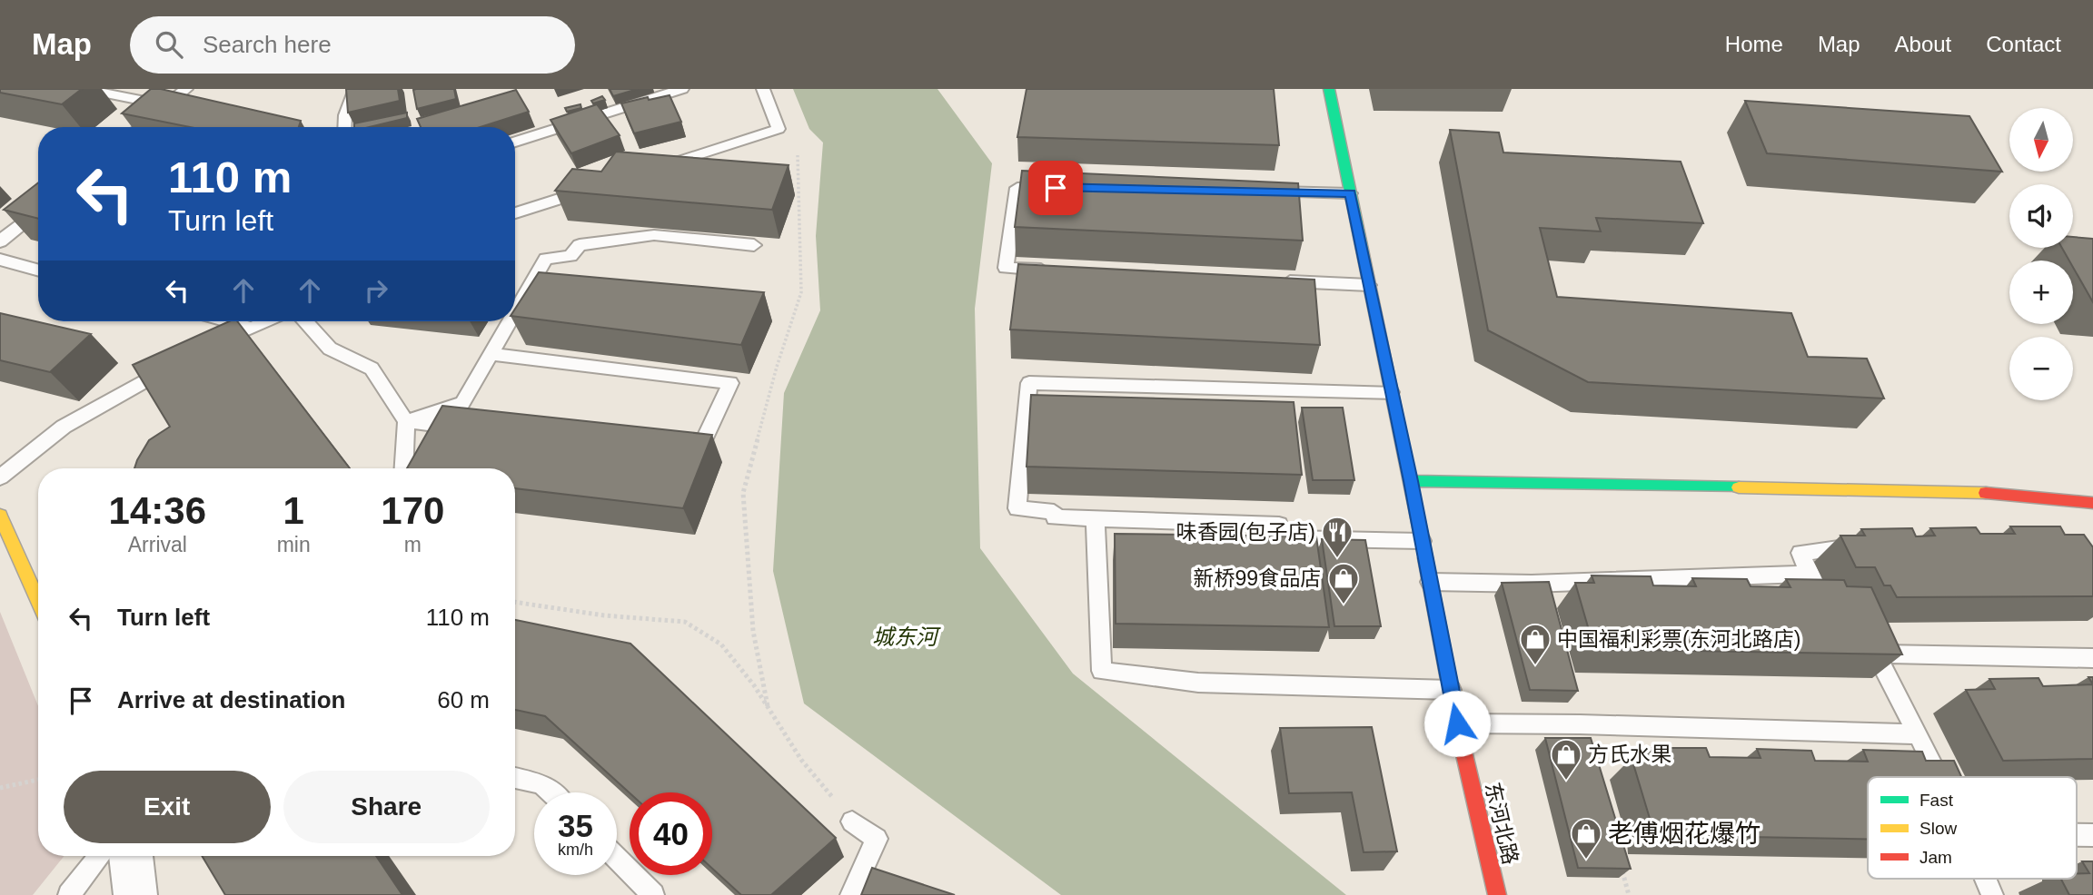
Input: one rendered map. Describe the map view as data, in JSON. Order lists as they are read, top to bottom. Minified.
{"streets":{"street":["东河北路"]},"water":["城东河"],"places":{"restaurant":["味香园(包子店)"],"shop":["新桥99食品店","中国福利彩票(东河北路店)","方氏水果","老傅烟花爆竹"]},"legend":["Fast","Slow","Jam"],"north":"bottom","page":{"header":"Map","search":"Search here","nav":["Home","Map","About","Contact"],"map_buttons":["+","−"],"turn":["110 m","Turn left"],"eta":["14:36","Arrival","1","min","170","m"],"list":[{"name":"Turn left","value":"110 m"},{"name":"Arrive at destination","value":"60 m"}],"buttons":["Exit","Share"],"speed":"35 km/h","limit":"40"}}
